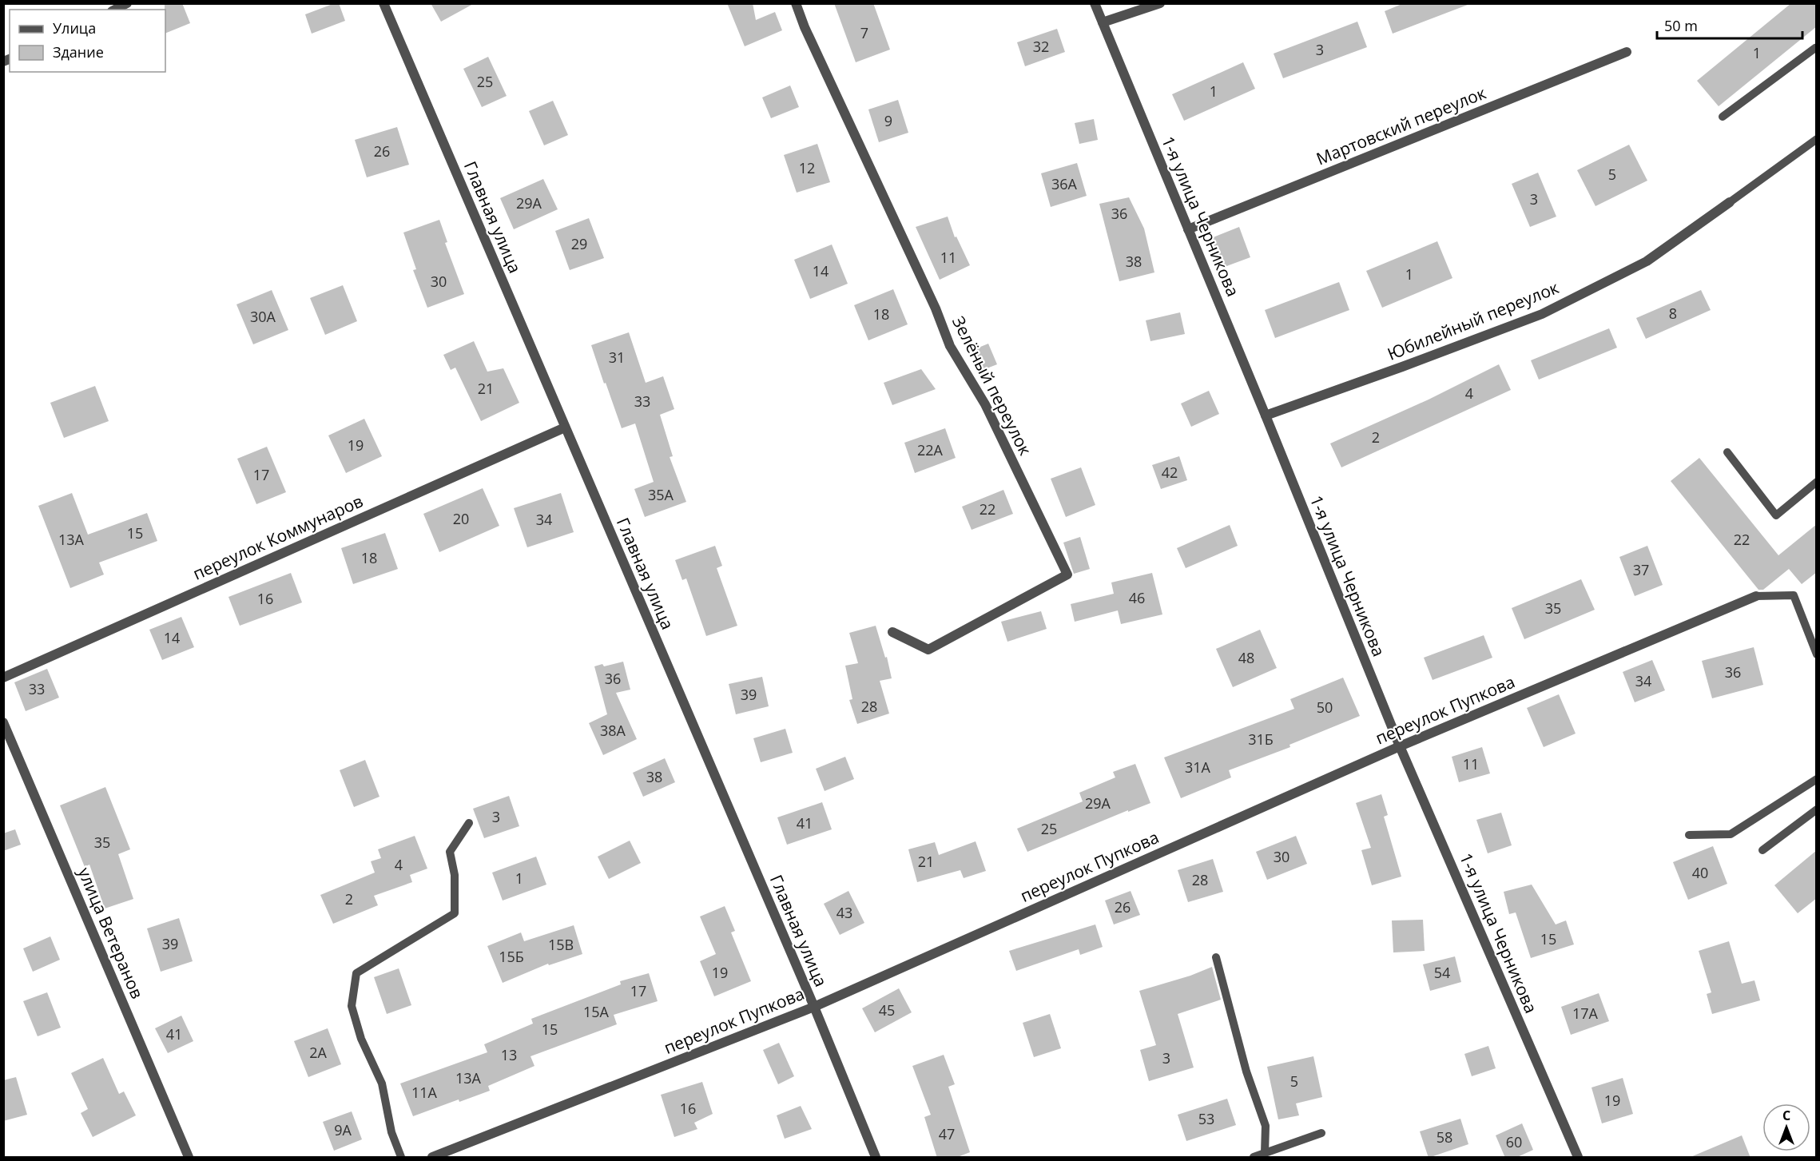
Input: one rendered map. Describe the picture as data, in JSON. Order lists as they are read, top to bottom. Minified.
{"streets":{"street":["Мартовский переулок","1-я улица Черникова","Главная улица","Юбилейный переулок","Зелёный переулок","переулок Коммунаров","переулок Пупкова","улица Ветеранов"]},"crossings":[["Мартовский переулок","1-я улица Черникова"],["1-я улица Черникова","Юбилейный переулок"],["1-я улица Черникова","переулок Пупкова"],["Главная улица","переулок Коммунаров"],["Главная улица","переулок Пупкова"]],"house_numbers":["7","32","3","1","25","1","9","26","12","5","36А","3","29А","36","29","11","38","14","1","30","8","18","30А","31","21","4","33","2","19","22А","42","17","35А","22","20","34","15","13А","22","18","37","46","16","35","14","48","36","36","34","33","39","28","50","38А","31Б","11","31А","38","29А","3","41","25","35","30","21","4","40","1","28","2","26","43","15","39","15В","15Б","19","54","17","45","15А","17А","15","41","2А","13","3","13А","5","11А","19","16","53","9А","47","58","60"],"legend":["Улица","Здание"],"scale_bar":"50 m","north":"top"}
